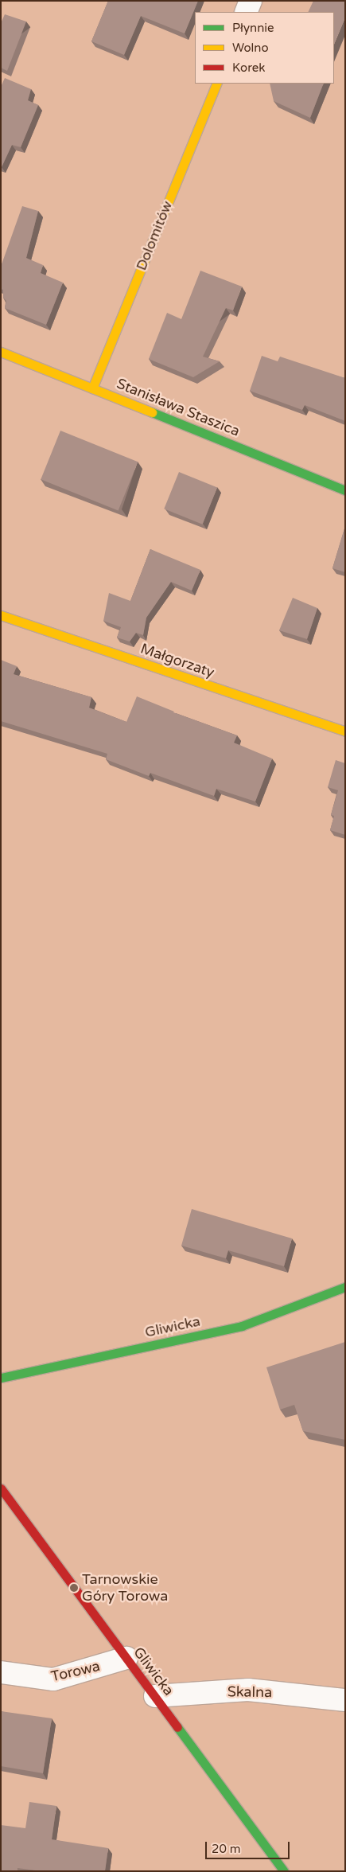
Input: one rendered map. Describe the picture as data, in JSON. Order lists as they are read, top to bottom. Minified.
{"streets":{"street":["Dolomitów","Stanisława Staszica","Małgorzaty","Gliwicka","Torowa","Skalna"]},"crossings":[["Dolomitów","Stanisława Staszica"],["Gliwicka","Torowa"],["Gliwicka","Skalna"]],"places":["Tarnowskie Góry Torowa"],"legend":["Płynnie","Wolno","Korek"],"scale_bar":"20 m"}
